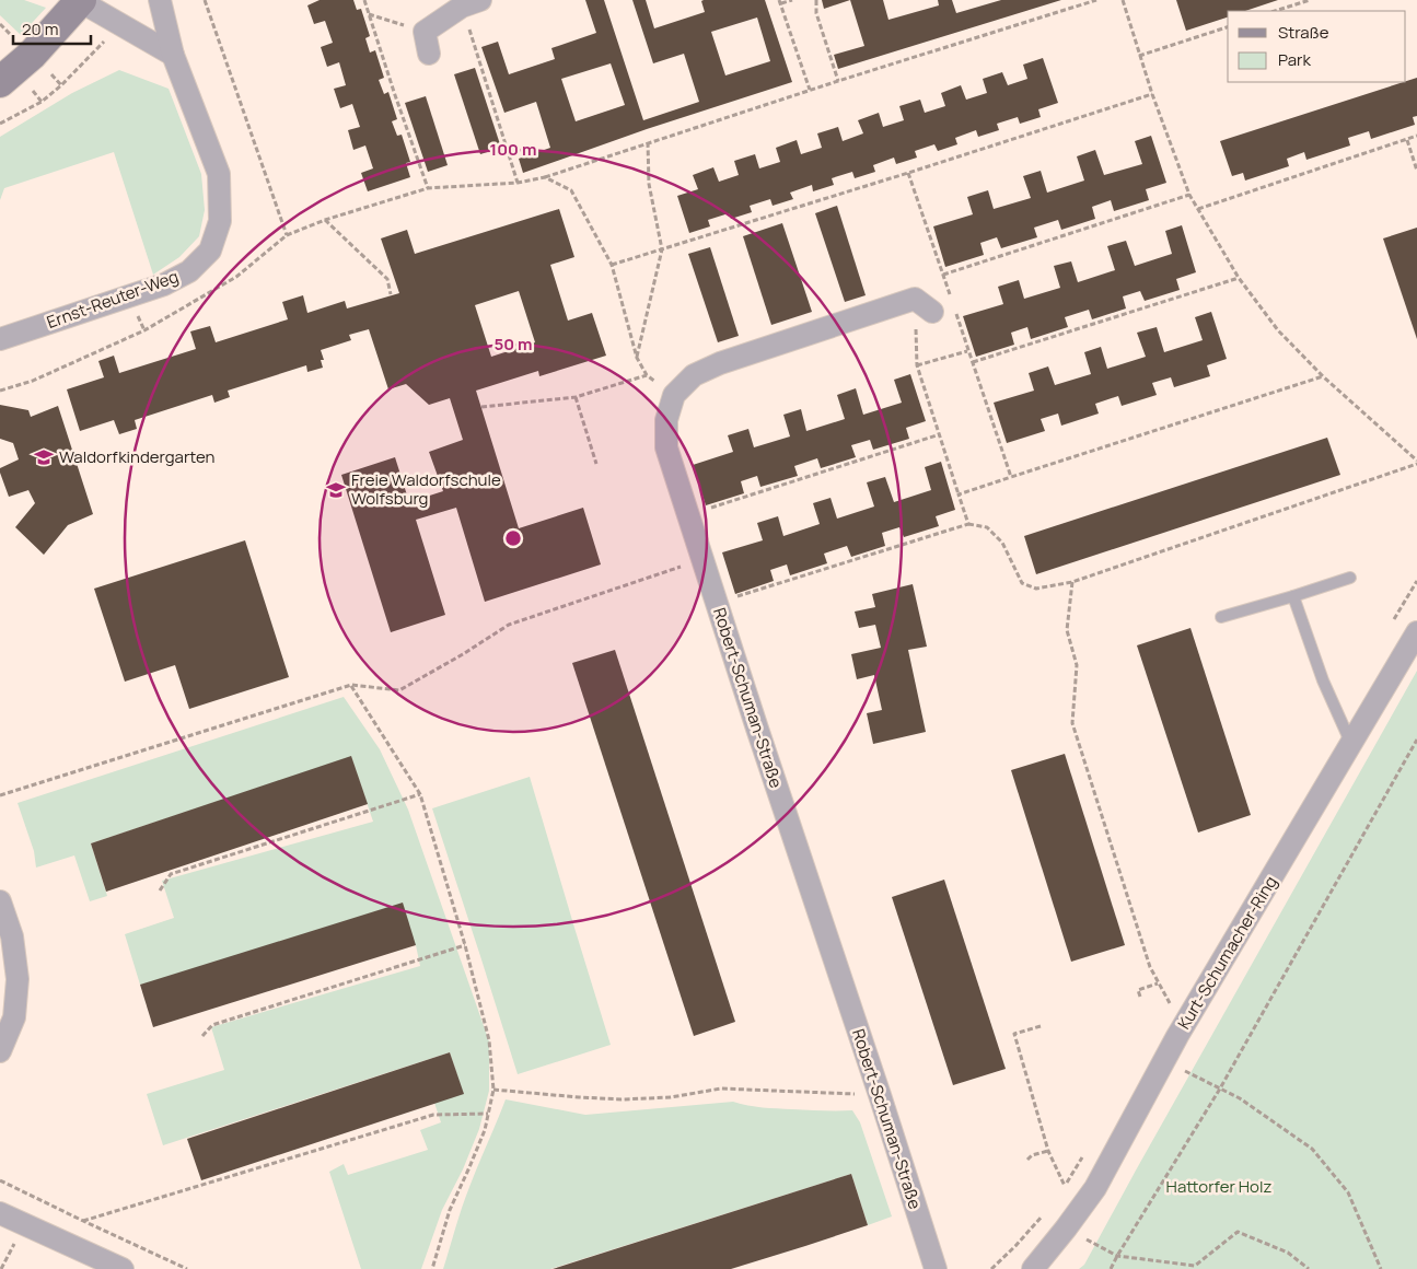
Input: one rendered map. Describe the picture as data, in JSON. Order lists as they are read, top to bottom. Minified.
{"streets":{"street":["Ernst-Reuter-Weg","Robert-Schuman-Straße","Kurt-Schumacher-Ring"]},"parks":["Hattorfer Holz"],"places":{"school or university":["Waldorfkindergarten","Freie Waldorfschule Wolfsburg"]},"legend":["Straße","Park"],"scale_bar":"20 m","rings":["100 m","50 m"]}
